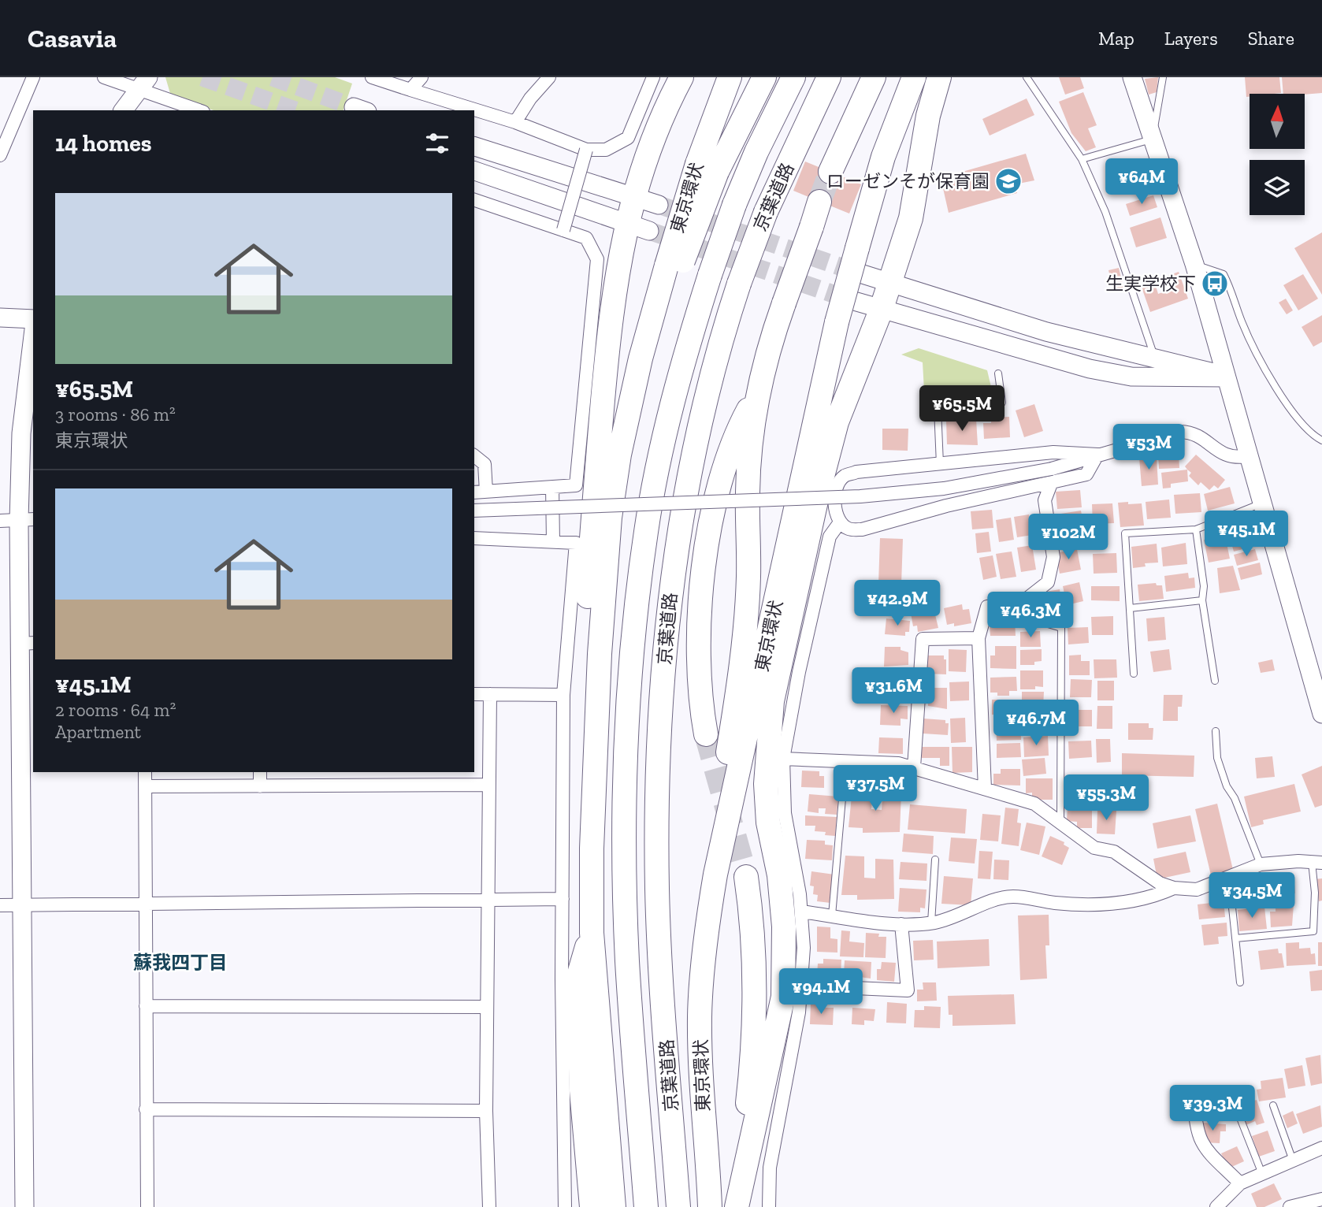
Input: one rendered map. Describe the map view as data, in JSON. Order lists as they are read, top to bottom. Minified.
{"streets":{"highway":["京葉道路","東京環状"]},"districts":["蘇我四丁目"],"places":{"school or university":["ローゼンそが保育園"],"bus stop":["生実学校下"]},"north":"top","page":{"header":"Casavia","nav":["Map","Layers","Share"],"heading":"14 homes","price":["¥64M","¥65.5M","¥53M","¥45.1M","¥102M","¥42.9M","¥46.3M","¥31.6M","¥46.7M","¥37.5M","¥55.3M","¥34.5M","¥94.1M","¥39.3M"],"list":[{"name":"¥65.5M","note":"3 rooms · 86 m² · 東京環状"},{"name":"¥45.1M","note":"2 rooms · 64 m² · Apartment"}]}}
